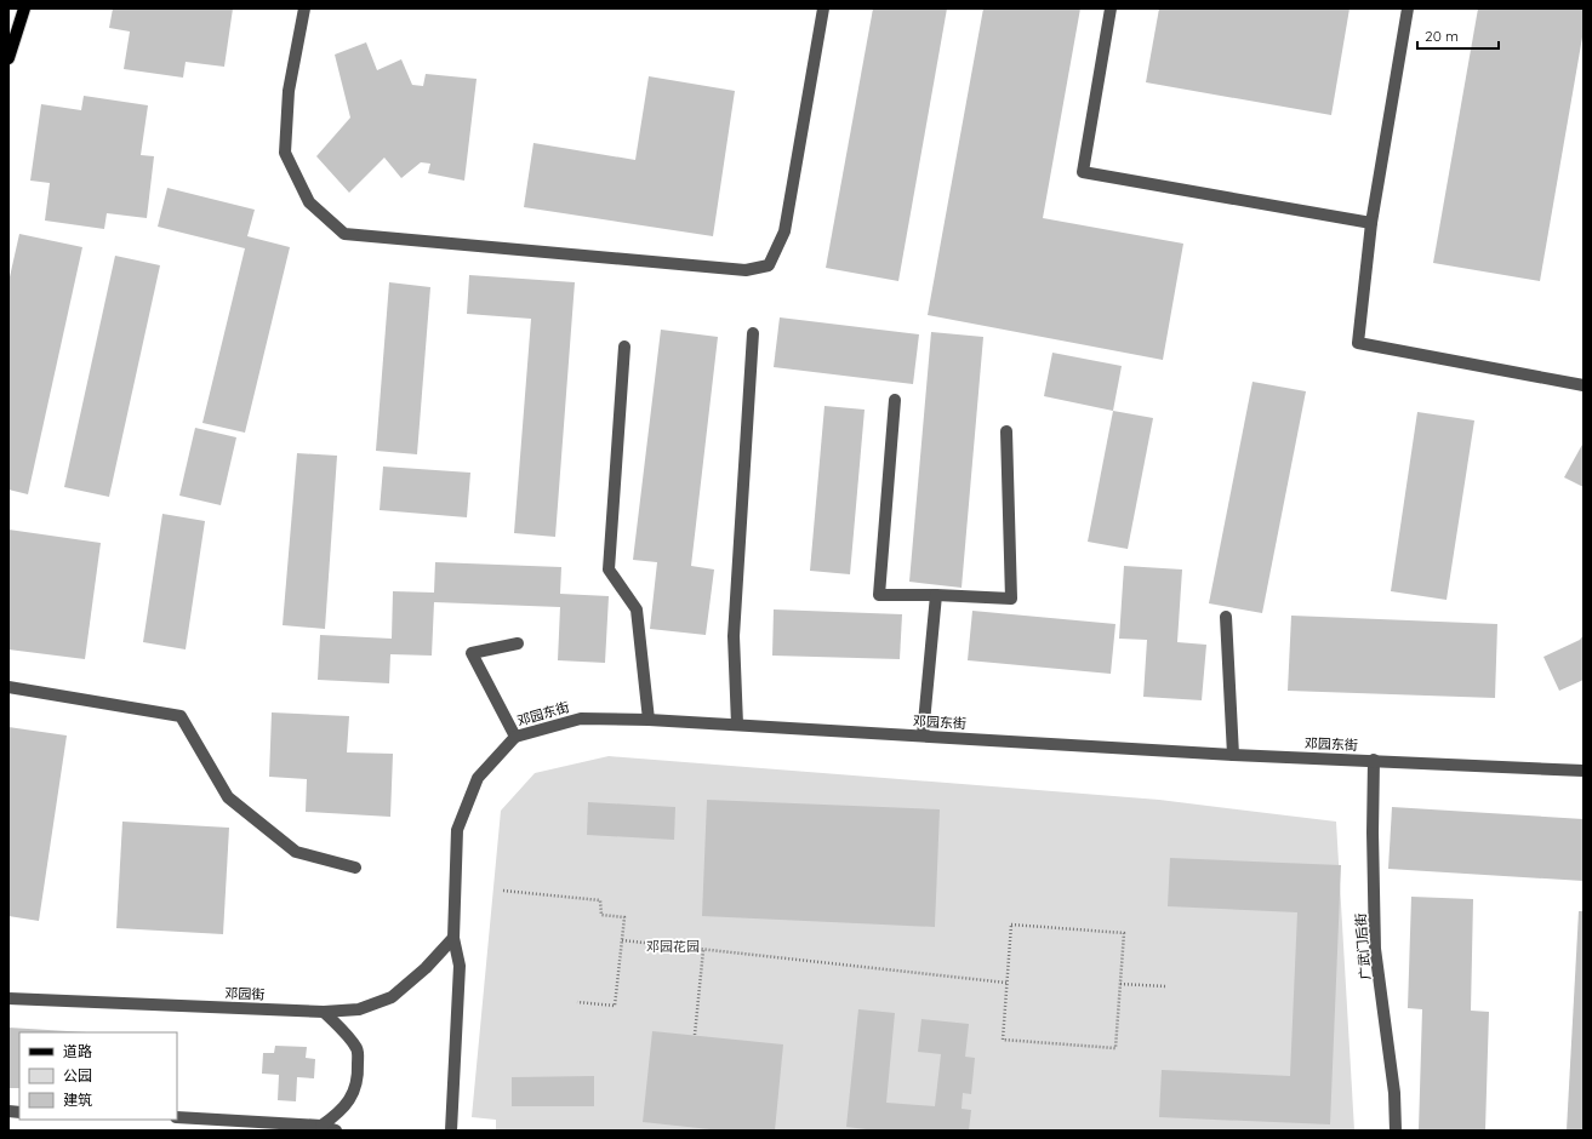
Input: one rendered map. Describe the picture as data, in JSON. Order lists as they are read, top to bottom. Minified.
{"streets":{"street":["邓园东街","广武门后街","邓园街"]},"crossings":[["邓园东街","广武门后街"],["邓园东街","邓园街"]],"parks":["邓园花园"],"legend":["道路","公园","建筑"],"scale_bar":"20 m"}
